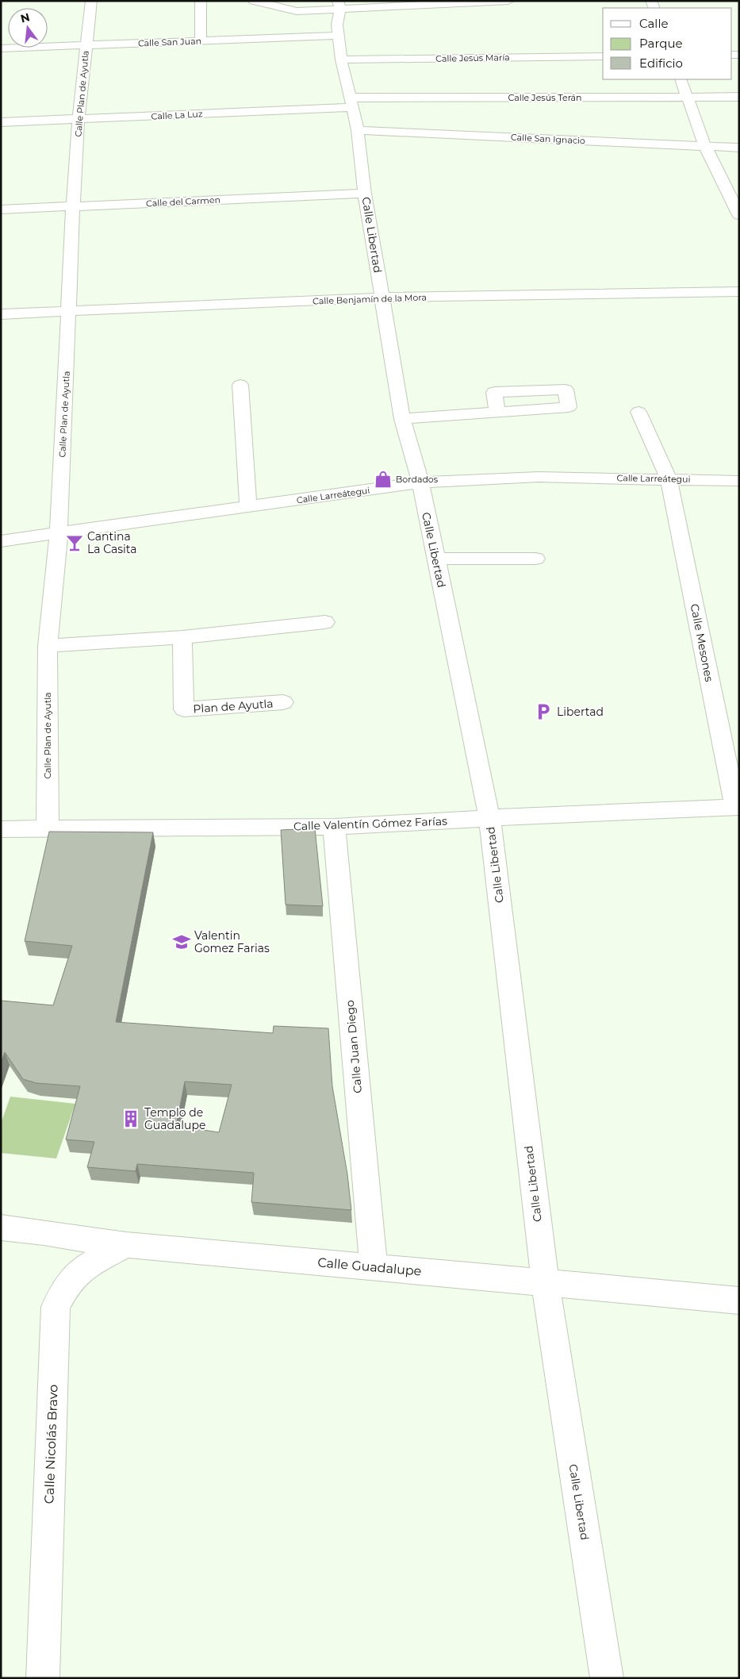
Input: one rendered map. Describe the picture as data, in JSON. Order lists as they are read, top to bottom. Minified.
{"streets":{"street":["Calle San Juan","Calle Jesús María","Calle Plan de Ayutla","Calle Jesús Terán","Calle La Luz","Calle San Ignacio","Calle del Carmen","Calle Libertad","Calle Benjamín de la Mora","Calle Larreátegui","Calle Mesones","Plan de Ayutla","Calle Valentín Gómez Farías","Calle Juan Diego","Calle Guadalupe","Calle Nicolás Bravo"]},"crossings":[["Calle San Juan","Calle Plan de Ayutla"],["Calle Jesús María","Calle Libertad"],["Calle Plan de Ayutla","Calle La Luz"],["Calle Plan de Ayutla","Calle del Carmen"],["Calle Plan de Ayutla","Calle Benjamín de la Mora"],["Calle Plan de Ayutla","Calle Larreátegui"],["Calle Plan de Ayutla","Calle Valentín Gómez Farías"],["Calle Jesús Terán","Calle La Luz"],["Calle Jesús Terán","Calle Libertad"],["Calle La Luz","Calle Libertad"],["Calle San Ignacio","Calle Libertad"],["Calle del Carmen","Calle Libertad"],["Calle Libertad","Calle Benjamín de la Mora"],["Calle Libertad","Calle Larreátegui"],["Calle Libertad","Calle Valentín Gómez Farías"],["Calle Libertad","Calle Guadalupe"],["Calle Larreátegui","Calle Mesones"],["Calle Mesones","Calle Valentín Gómez Farías"],["Calle Valentín Gómez Farías","Calle Juan Diego"],["Calle Juan Diego","Calle Guadalupe"],["Calle Guadalupe","Calle Nicolás Bravo"]],"places":{"shop":["Bordados"],"bar":["Cantina La Casita"],"parking":["Libertad"],"school or university":["Valentin Gomez Farias"],"building":["Templo de Guadalupe"]},"legend":["Calle","Parque","Edificio"],"north":"top"}
